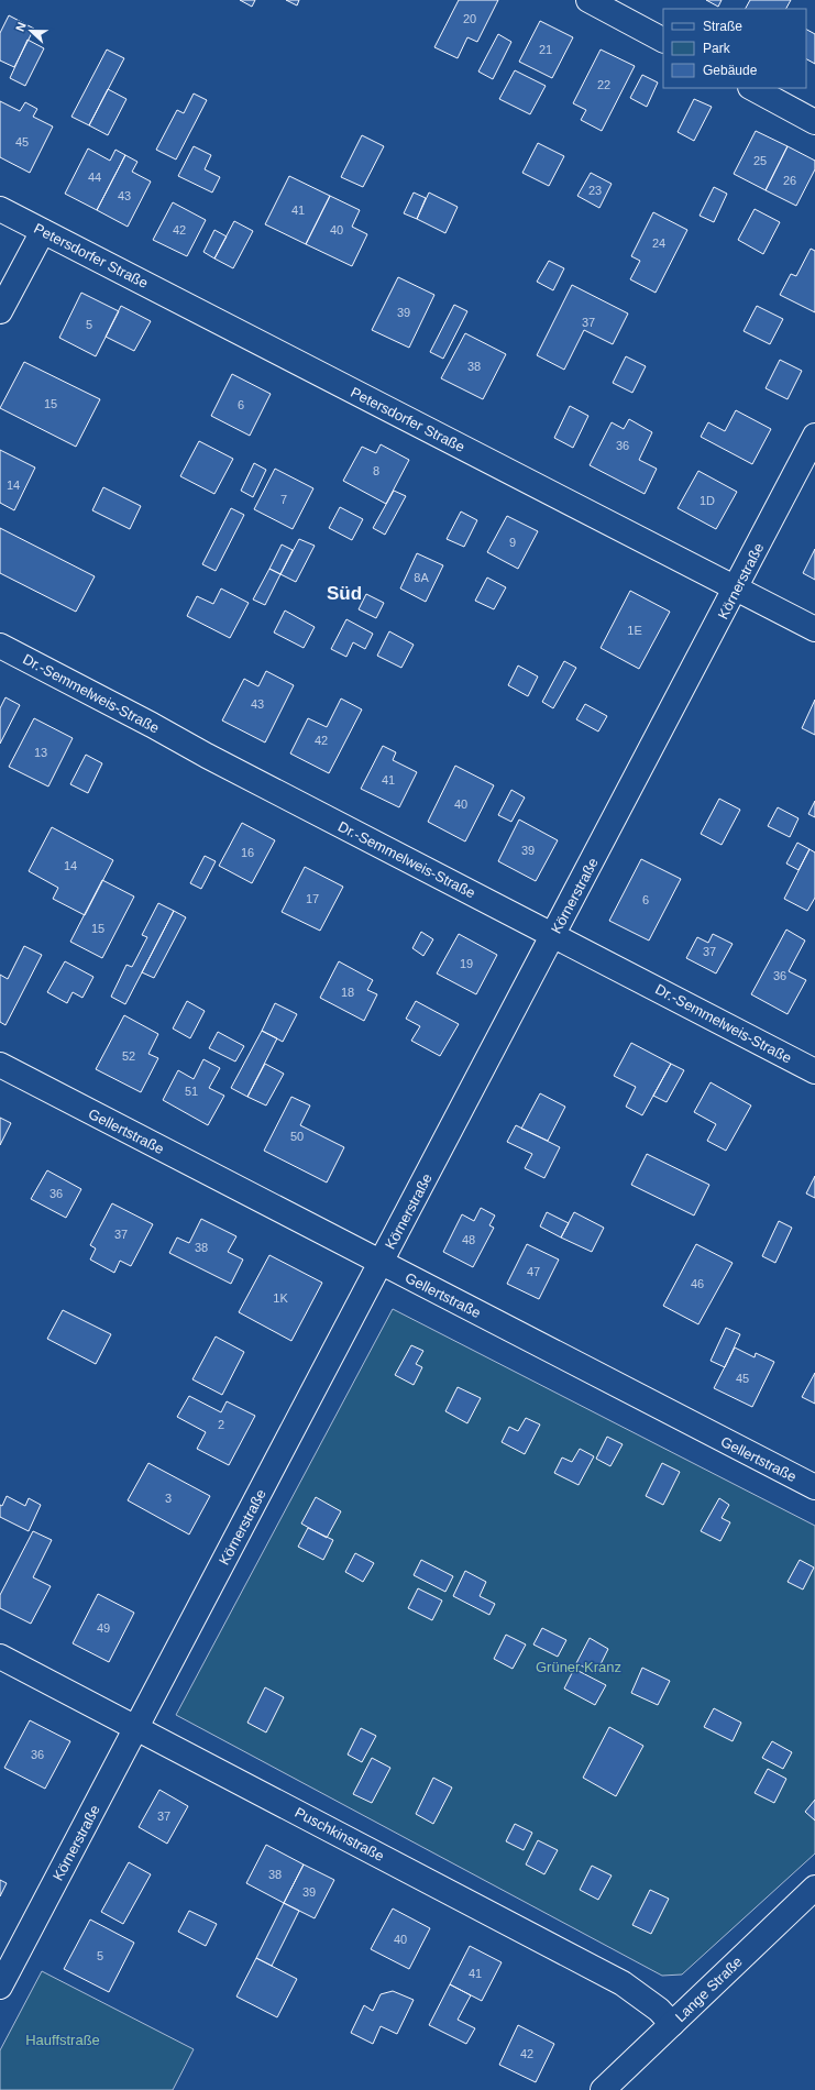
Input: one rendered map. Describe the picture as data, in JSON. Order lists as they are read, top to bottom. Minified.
{"streets":{"street":["Petersdorfer Straße","Körnerstraße","Dr.-Semmelweis-Straße","Gellertstraße","Puschkinstraße","Lange Straße"]},"crossings":[["Petersdorfer Straße","Körnerstraße"],["Körnerstraße","Dr.-Semmelweis-Straße"],["Körnerstraße","Gellertstraße"],["Körnerstraße","Puschkinstraße"],["Puschkinstraße","Lange Straße"]],"districts":["Süd"],"parks":["Grüner Kranz","Hauffstraße"],"house_numbers":["20","21","22","45","25","44","26","23","43","41","42","40","24","39","37","5","38","15","6","36","8","14","7","1D","9","8A","1E","43","42","13","41","40","39","16","14","17","6","15","37","19","36","18","52","51","50","36","37","48","38","47","46","1K","45","2","3","49","36","37","38","39","40","5","41","42"],"legend":["Straße","Park","Gebäude"],"north":"left"}
